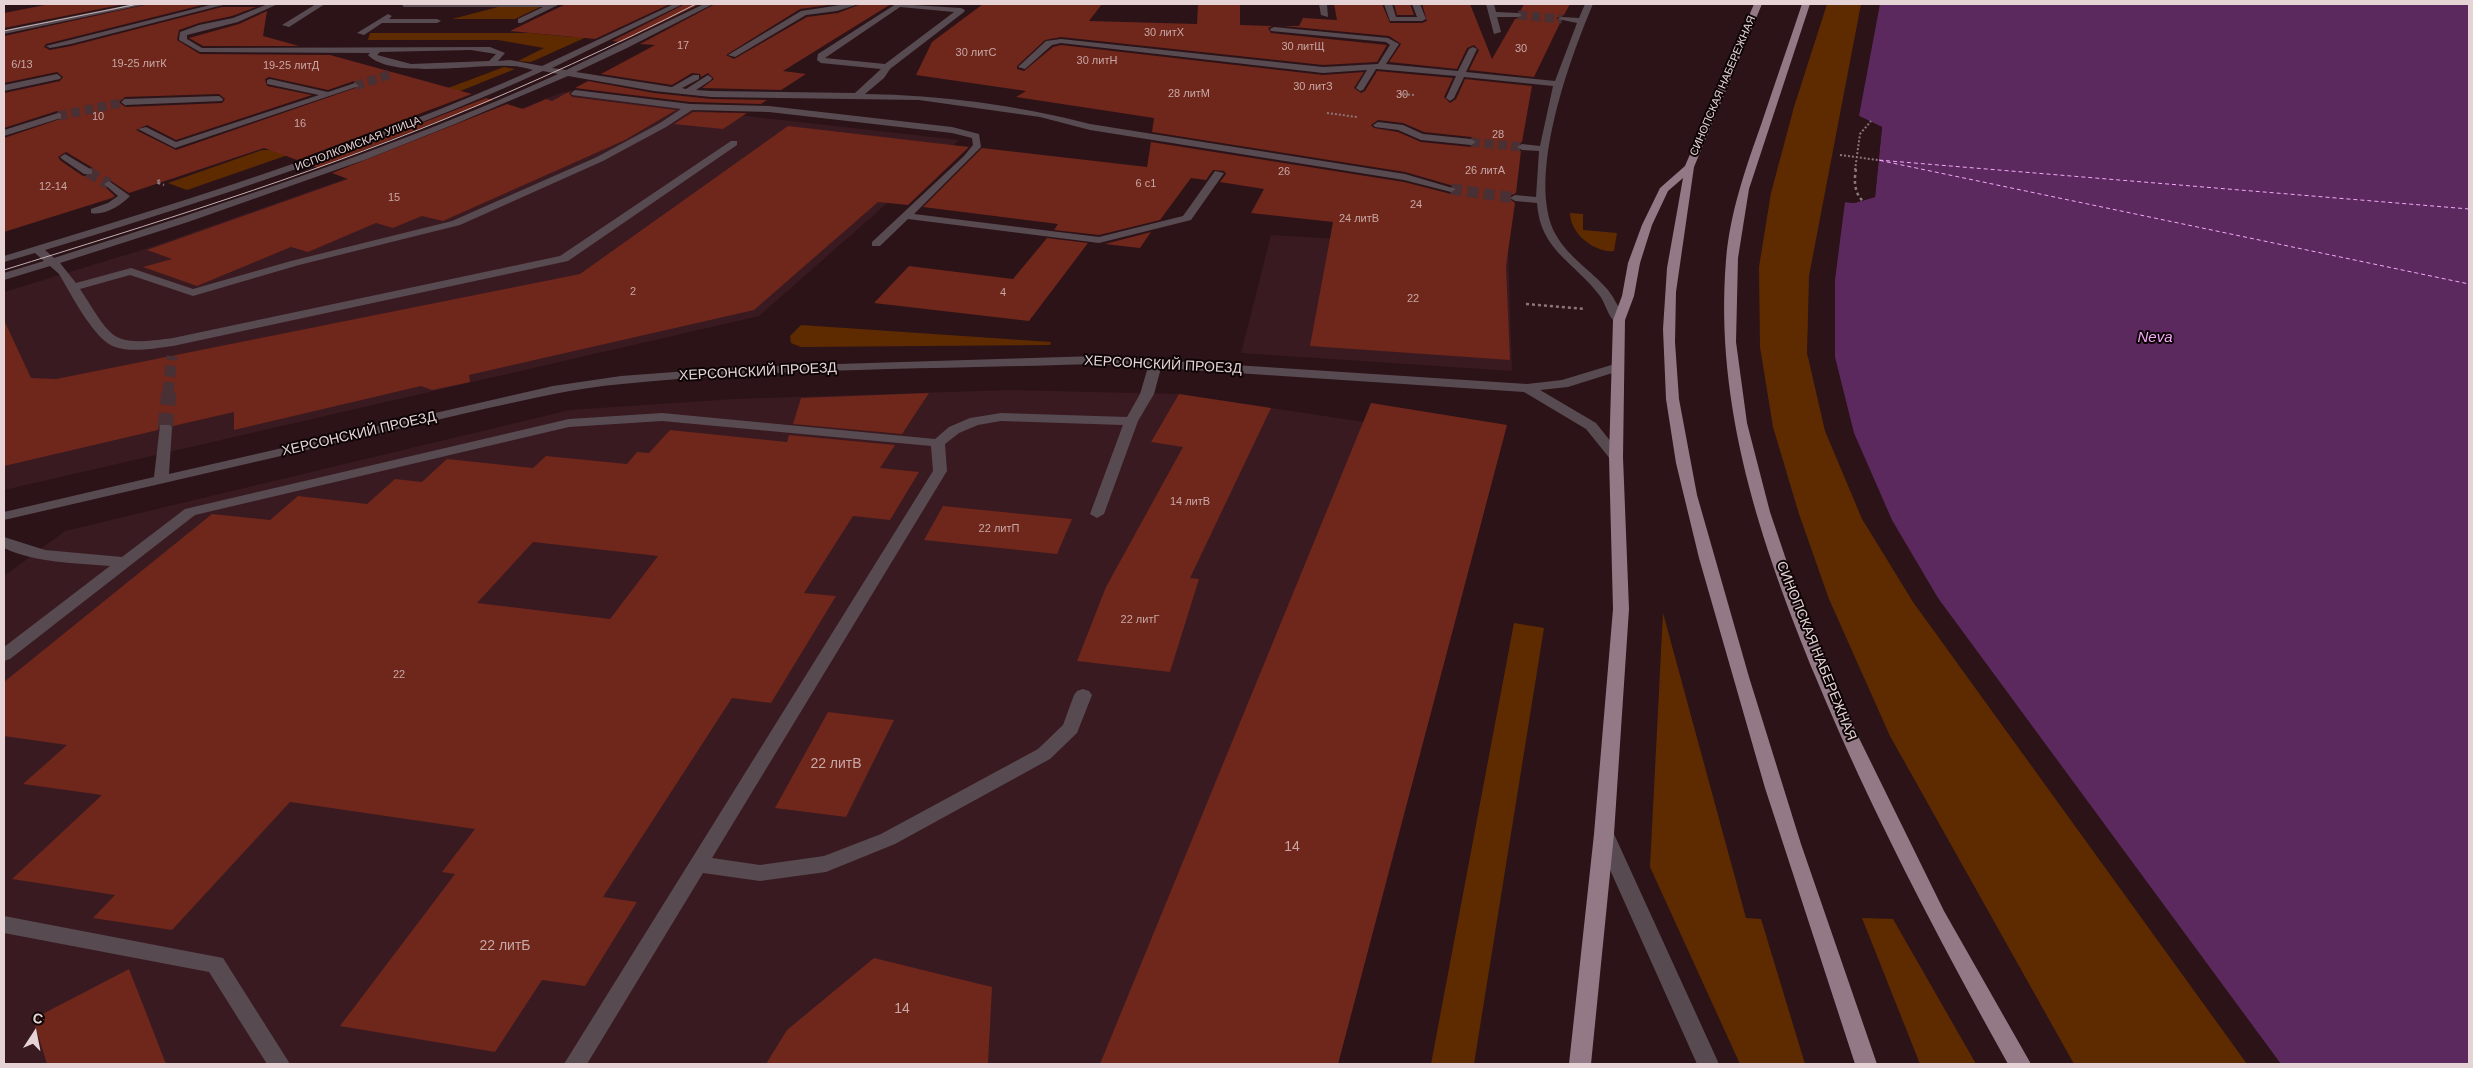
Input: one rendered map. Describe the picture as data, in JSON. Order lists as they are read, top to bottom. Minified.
{"streets":{"main road":["СИНОПСКАЯ НАБЕРЕЖНАЯ"],"street":["ИСПОЛКОМСКАЯ УЛИЦА","ХЕРСОНСКИЙ ПРОЕЗД"]},"crossings":[["СИНОПСКАЯ НАБЕРЕЖНАЯ","ХЕРСОНСКИЙ ПРОЕЗД"]],"water":["Neva"],"house_numbers":["30 литХ","17","30 литЩ","30","30 литС","30 литН","19-25 литК","6/13","19-25 литД","30 литЗ","28 литМ","30","10","16","28","26 литА","26","6 с1","12-14","15","24","24 литВ","2","4","22","14 литВ","22 литП","22 литГ","22","22 литВ","14","22 литБ","14"],"north":"top"}
